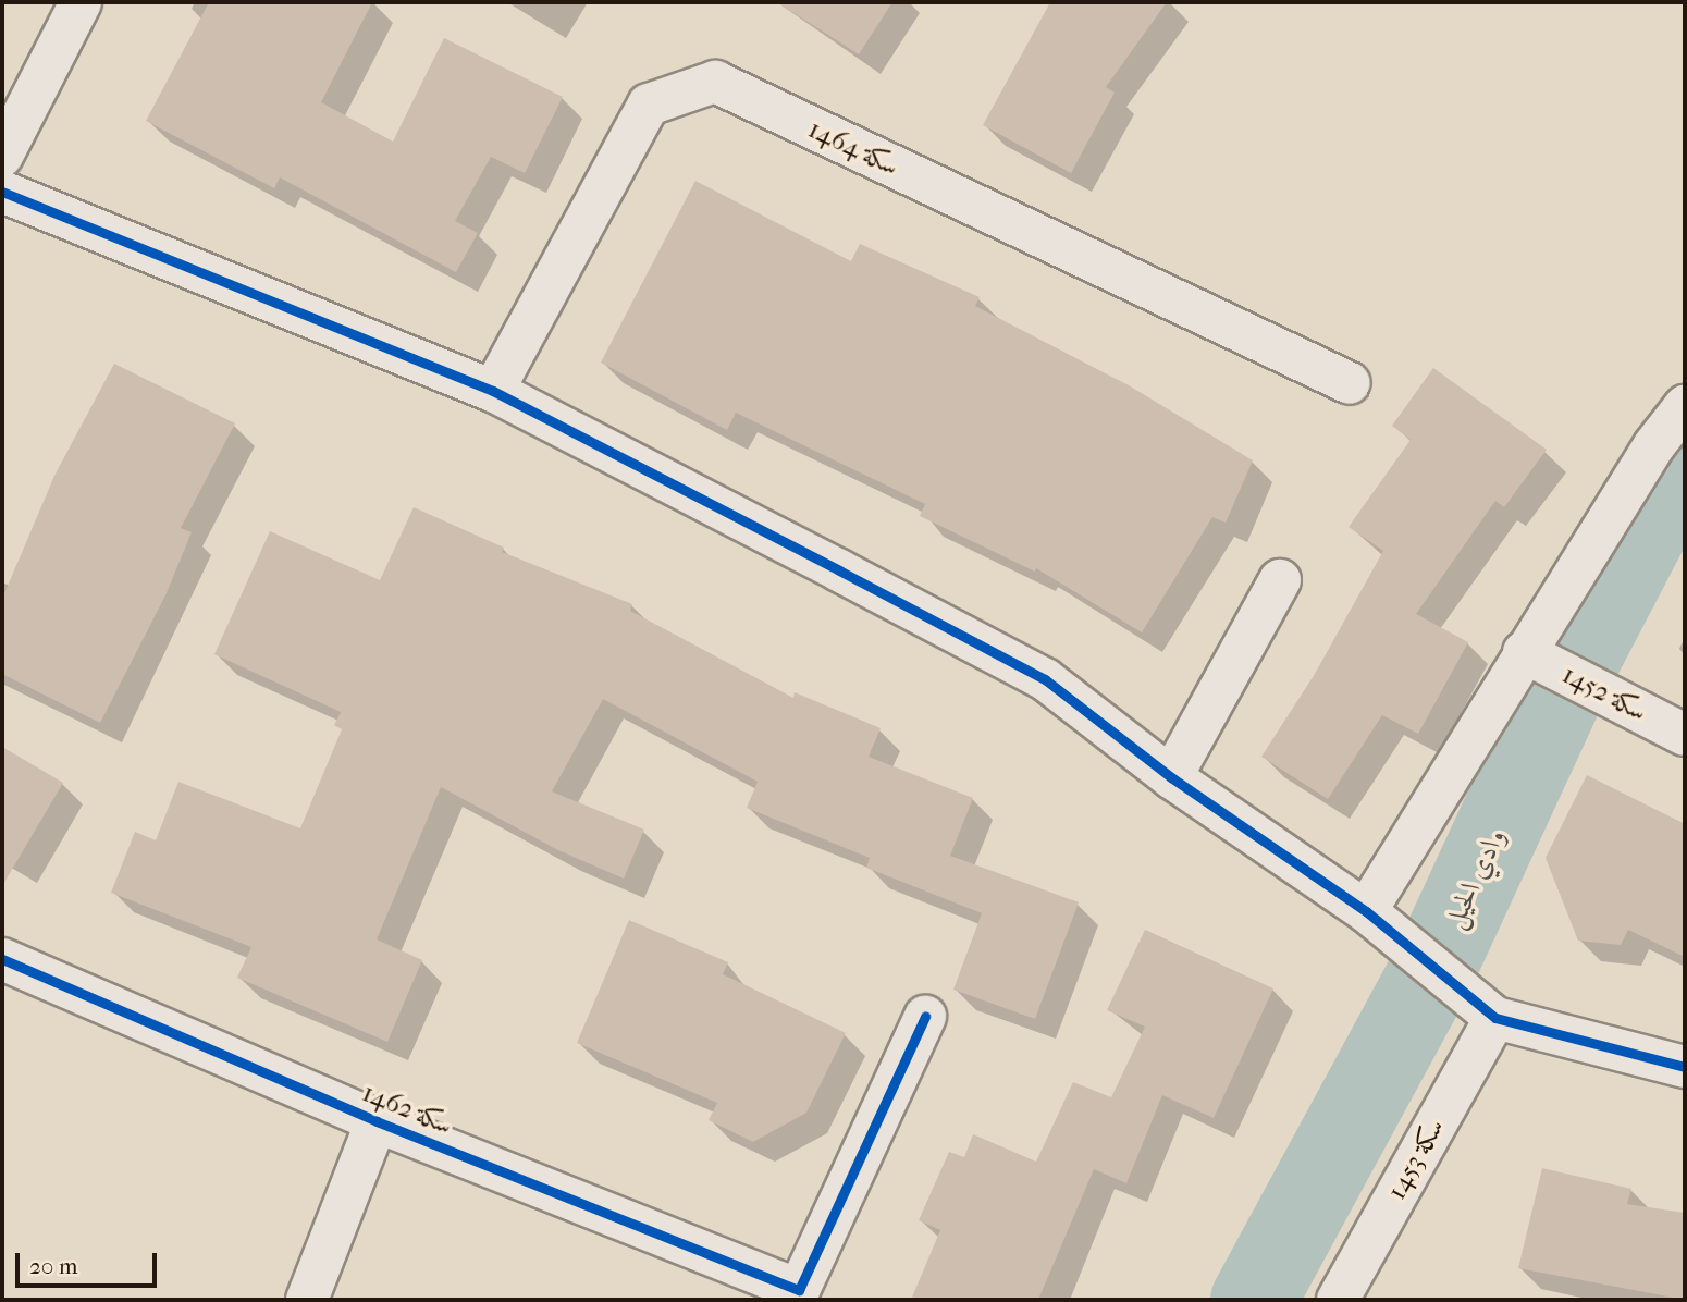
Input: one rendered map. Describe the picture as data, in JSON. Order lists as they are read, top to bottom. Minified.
{"streets":{"street":["سكة 1464","سكة 1452","سكة 1462","سكة 1453"]},"water":["وادي الحيل"],"scale_bar":"20 m"}
